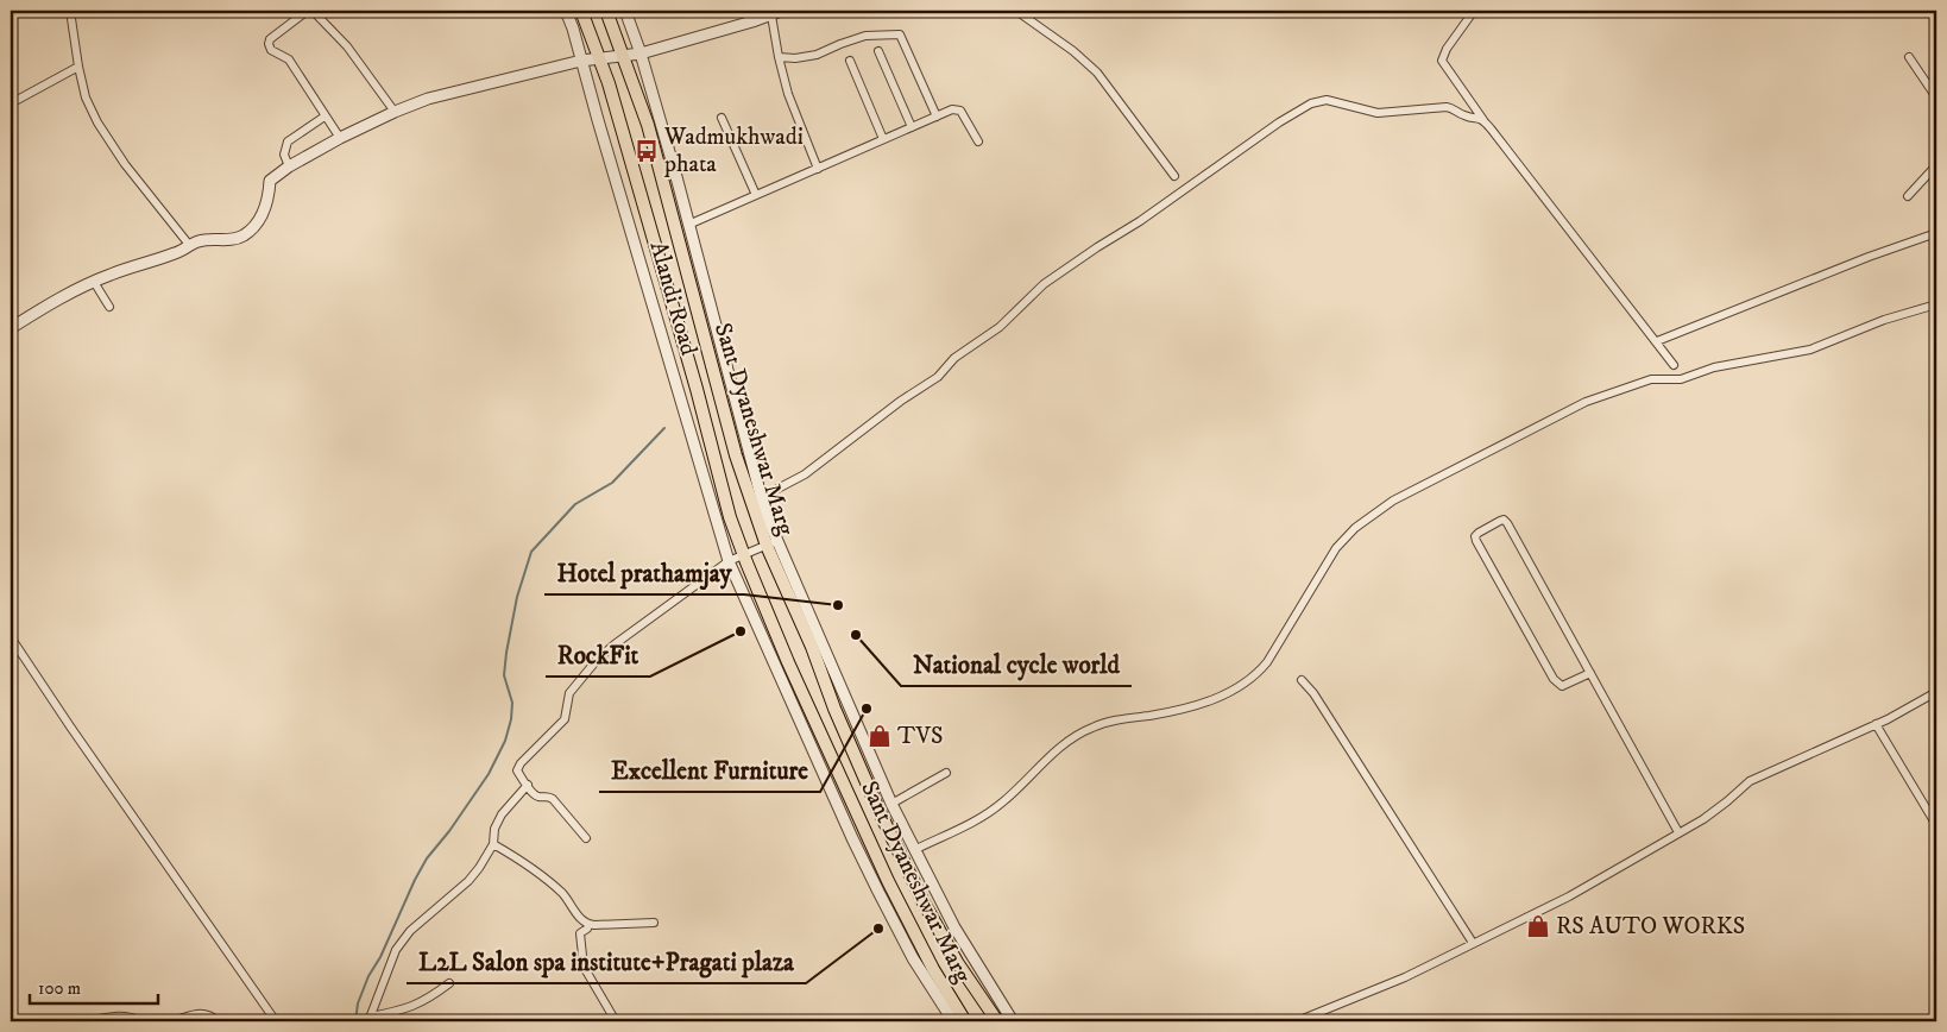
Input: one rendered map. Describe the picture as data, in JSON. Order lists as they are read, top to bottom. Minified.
{"streets":{"main road":["Sant Dyaneshwar Marg"],"street":["Alandi Road"]},"places":{"bus stop":["Wadmukhwadi phata"],"other":["Hotel prathamjay","RockFit","National cycle world","Excellent Furniture","L2L Salon spa institute+Pragati plaza"],"shop":["TVS","RS AUTO WORKS"]},"scale_bar":"100 m"}
